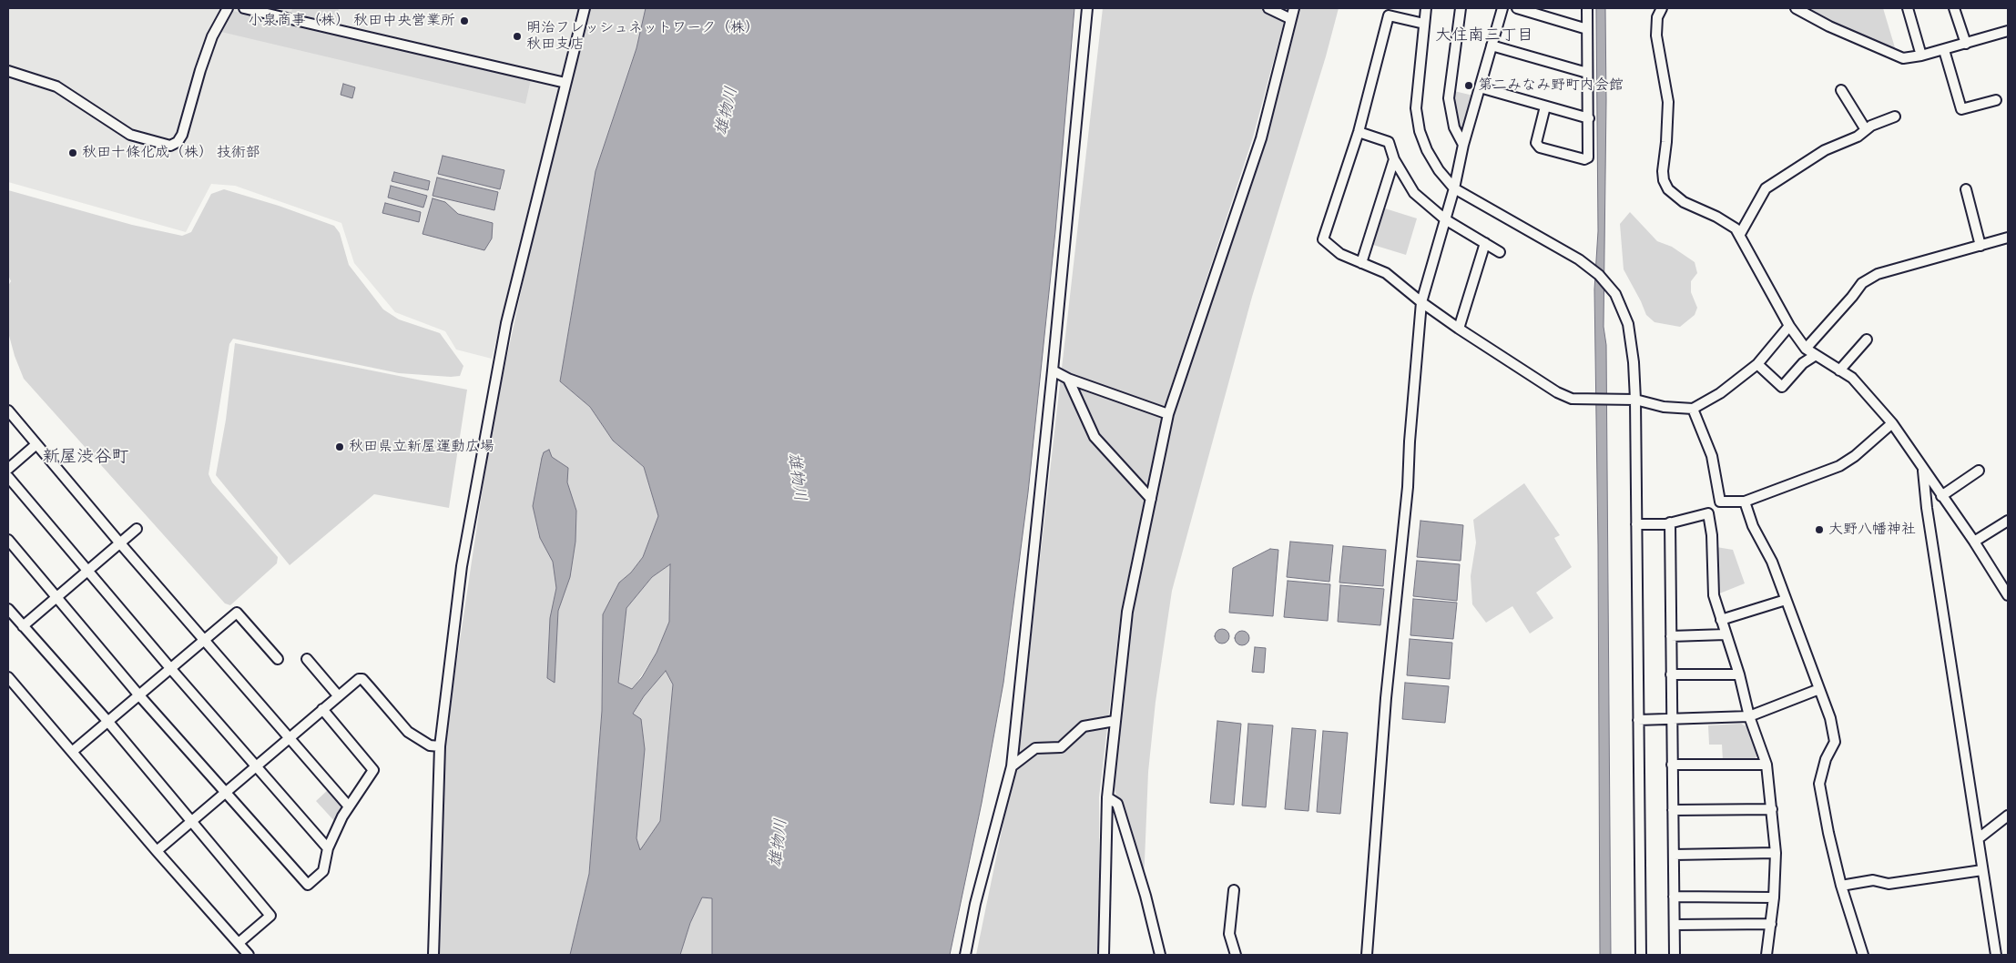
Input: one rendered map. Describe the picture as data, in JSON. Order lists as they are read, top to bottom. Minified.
{"districts":["大住南三丁目","新屋渋谷町"],"water":["雄物川"],"places":["小泉商事（株） 秋田中央営業所","明治フレッシュネットワーク（株） 秋田支店","第二みなみ野町内会館","秋田十條化成（株） 技術部","秋田県立新屋運動広場","大野八幡神社"]}
